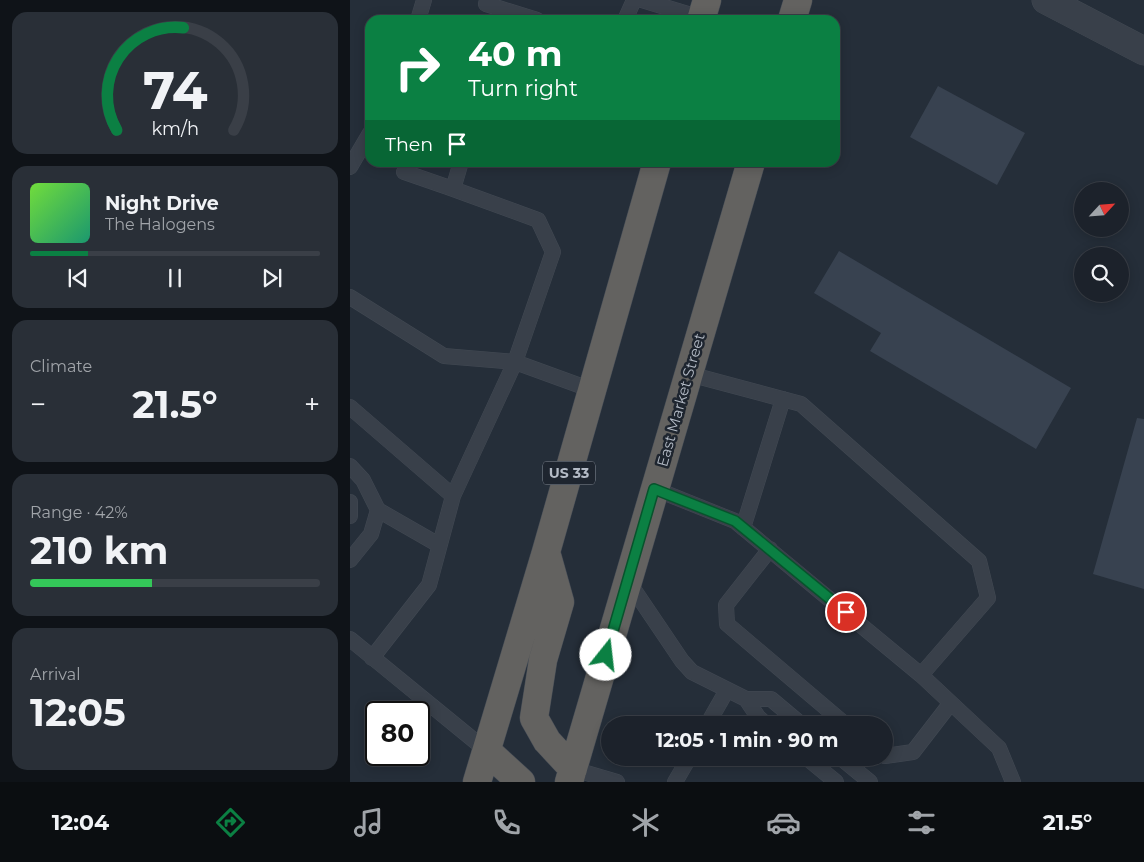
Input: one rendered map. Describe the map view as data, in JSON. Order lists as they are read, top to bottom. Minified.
{"streets":{"highway":["East Market Street","US 33"]},"north":"top right","page":{"turn":["40 m","Turn right"],"then":"Then","song":["Night Drive","The Halogens"],"tile":["Climate",["Range · 42%","210 km"],["Arrival","12:05"]],"heat":["−","21.5°","+"],"limit":"80","trip":"12:05 · 1 min · 90 m","tabs":["12:04","21.5°"],"gauge":["74","km/h"]}}
